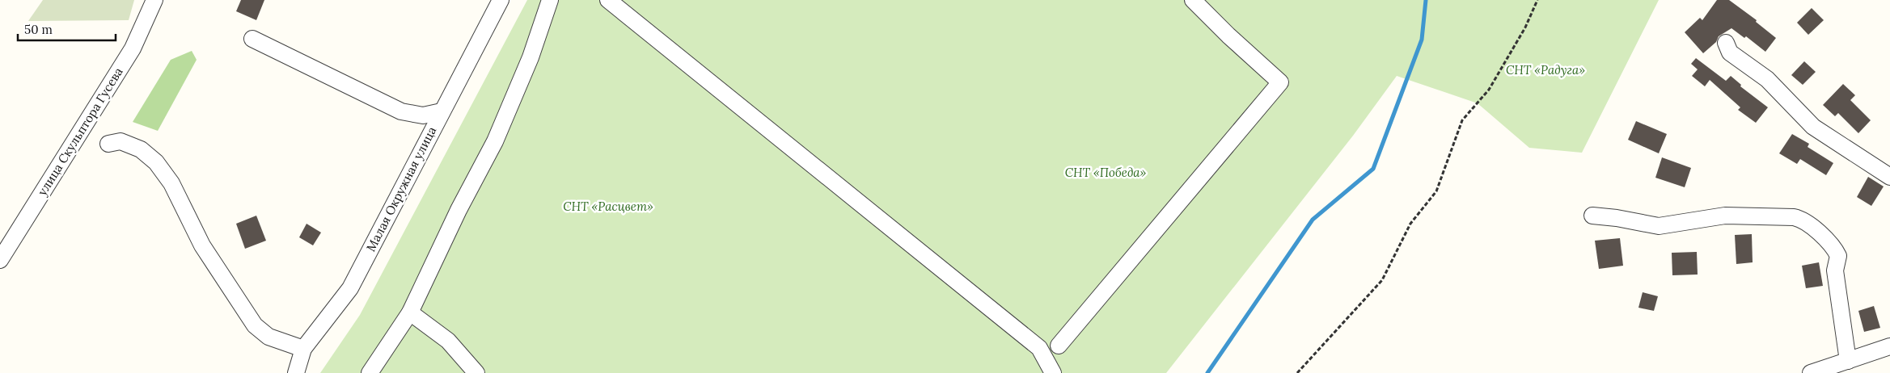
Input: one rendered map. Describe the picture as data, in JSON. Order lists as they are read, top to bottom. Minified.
{"streets":{"street":["улица Скульптора Гусева","Малая Окружная улица"]},"parks":["СНТ «Радуга»","СНТ «Победа»","СНТ «Расцвет»"],"scale_bar":"50 m"}
